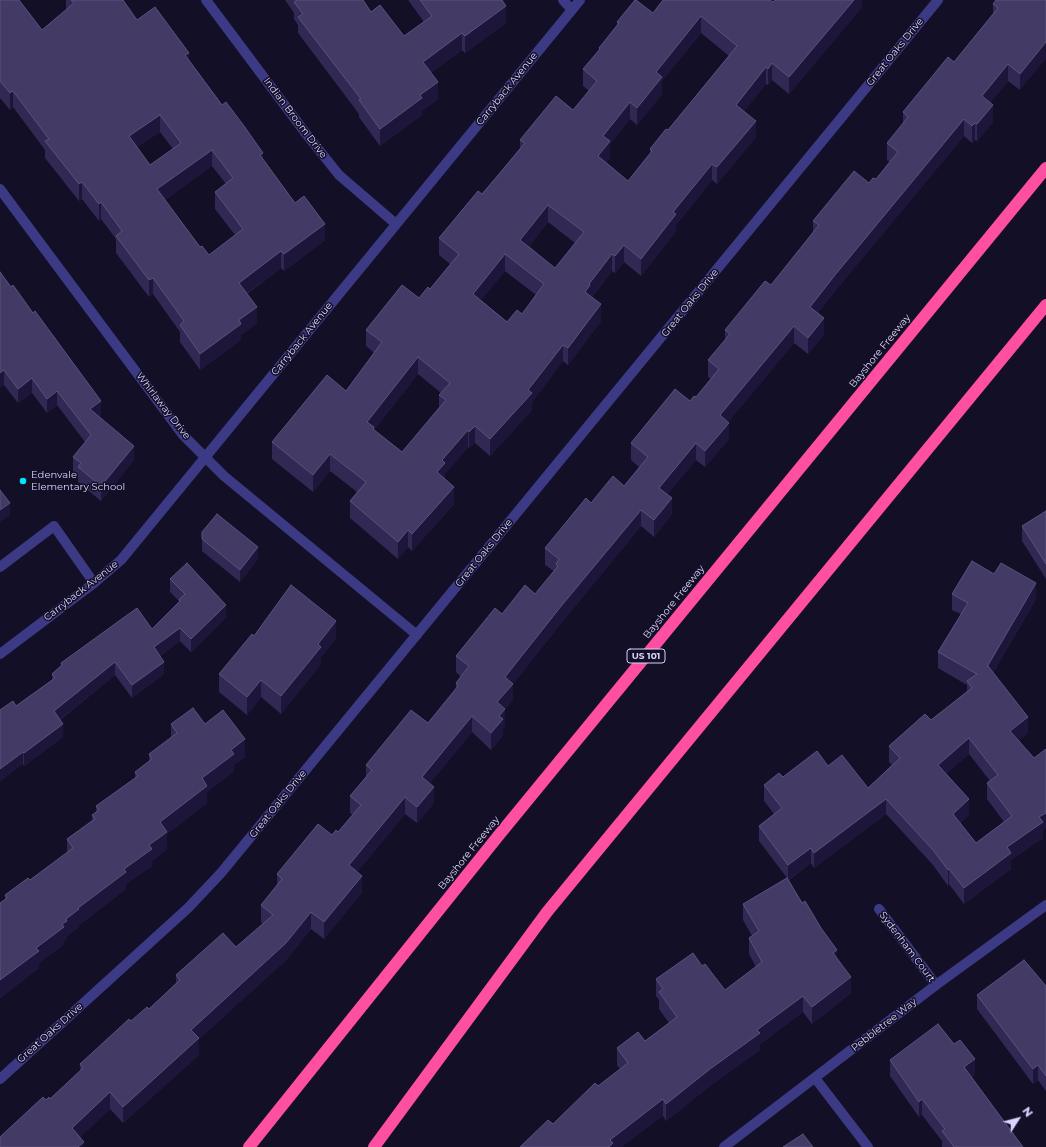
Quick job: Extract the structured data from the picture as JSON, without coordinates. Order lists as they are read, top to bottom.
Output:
{
  "streets": {
    "highway": ["Bayshore Freeway", "US 101"],
    "street": [
      "Great Oaks Drive",
      "Carryback Avenue",
      "Indian Broom Drive",
      "Whirlaway Drive",
      "Sydenham Court",
      "Pebbletree Way"
    ]
  },
  "crossings": [
    ["Great Oaks Drive", "Whirlaway Drive"],
    ["Carryback Avenue", "Indian Broom Drive"],
    ["Carryback Avenue", "Whirlaway Drive"],
    ["Sydenham Court", "Pebbletree Way"]
  ],
  "places": ["Edenvale Elementary School"],
  "north": "top right"
}
